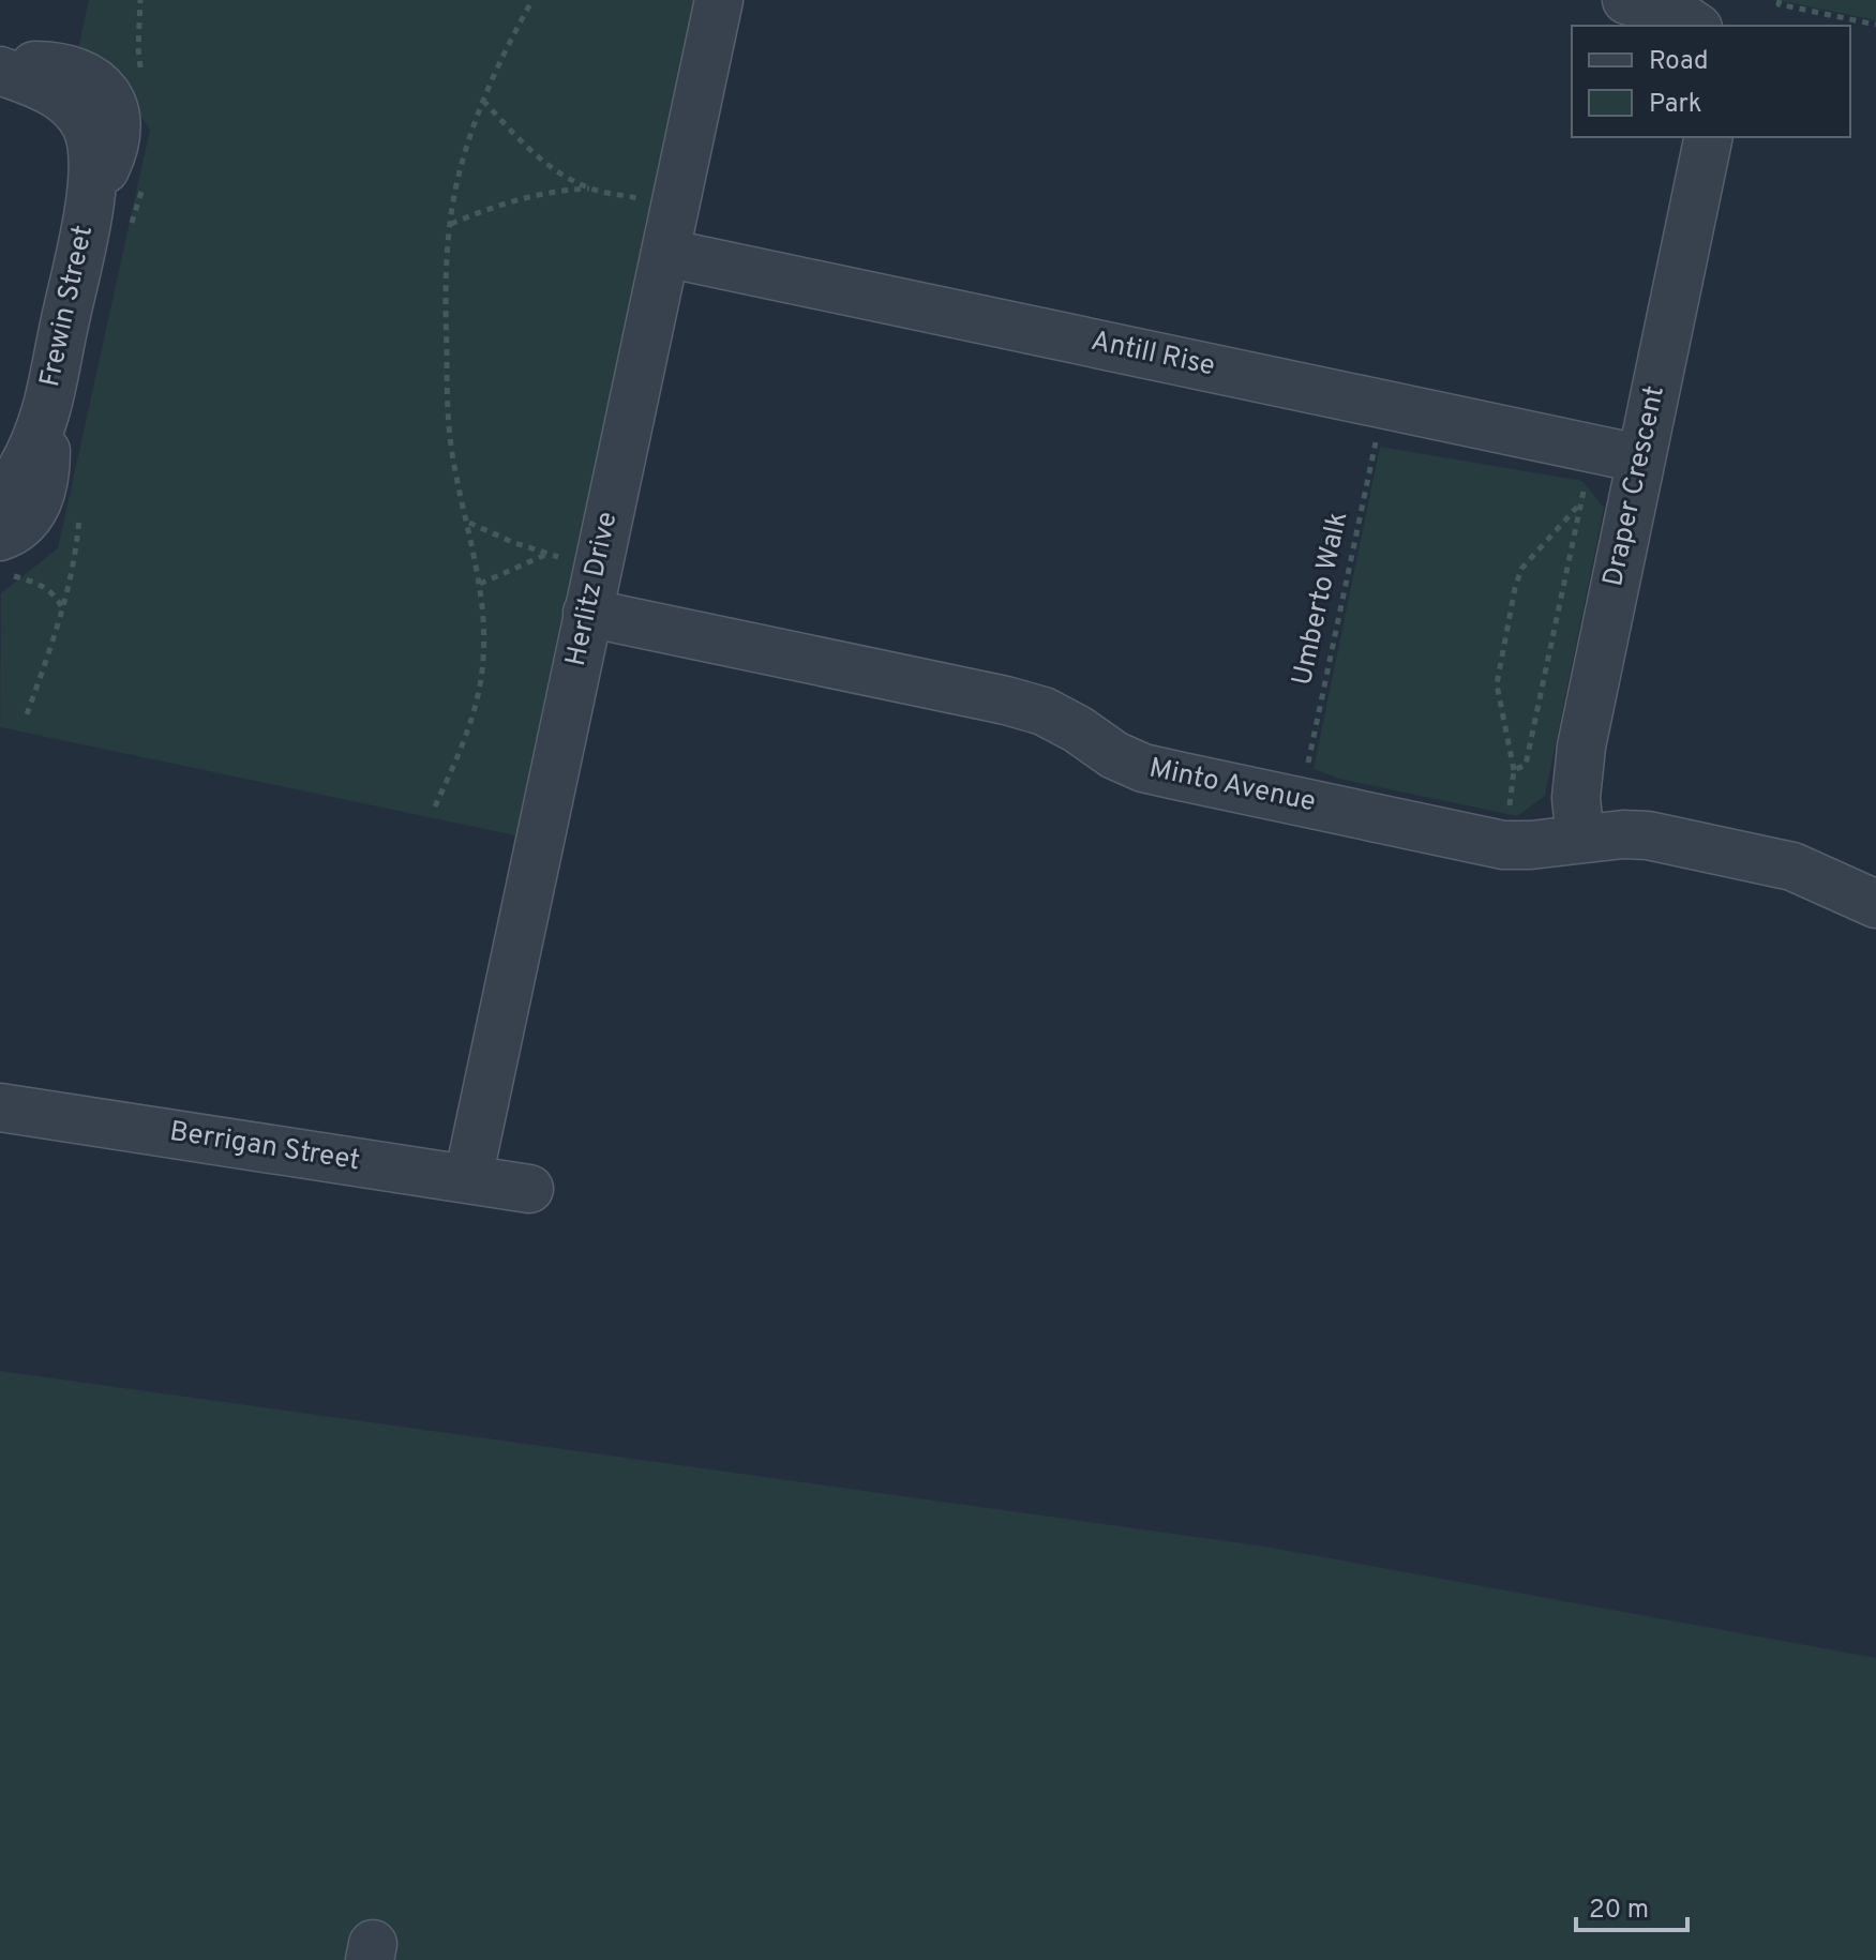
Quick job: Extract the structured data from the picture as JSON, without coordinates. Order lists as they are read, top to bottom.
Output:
{
  "streets": {
    "street": [
      "Frewin Street",
      "Antill Rise",
      "Draper Crescent",
      "Herlitz Drive",
      "Minto Avenue",
      "Berrigan Street"
    ],
    "path": ["Umberto Walk"]
  },
  "crossings": [
    ["Antill Rise", "Draper Crescent"],
    ["Antill Rise", "Herlitz Drive"],
    ["Draper Crescent", "Minto Avenue"],
    ["Herlitz Drive", "Minto Avenue"],
    ["Herlitz Drive", "Berrigan Street"]
  ],
  "legend": ["Road", "Park"],
  "scale_bar": "20 m"
}
